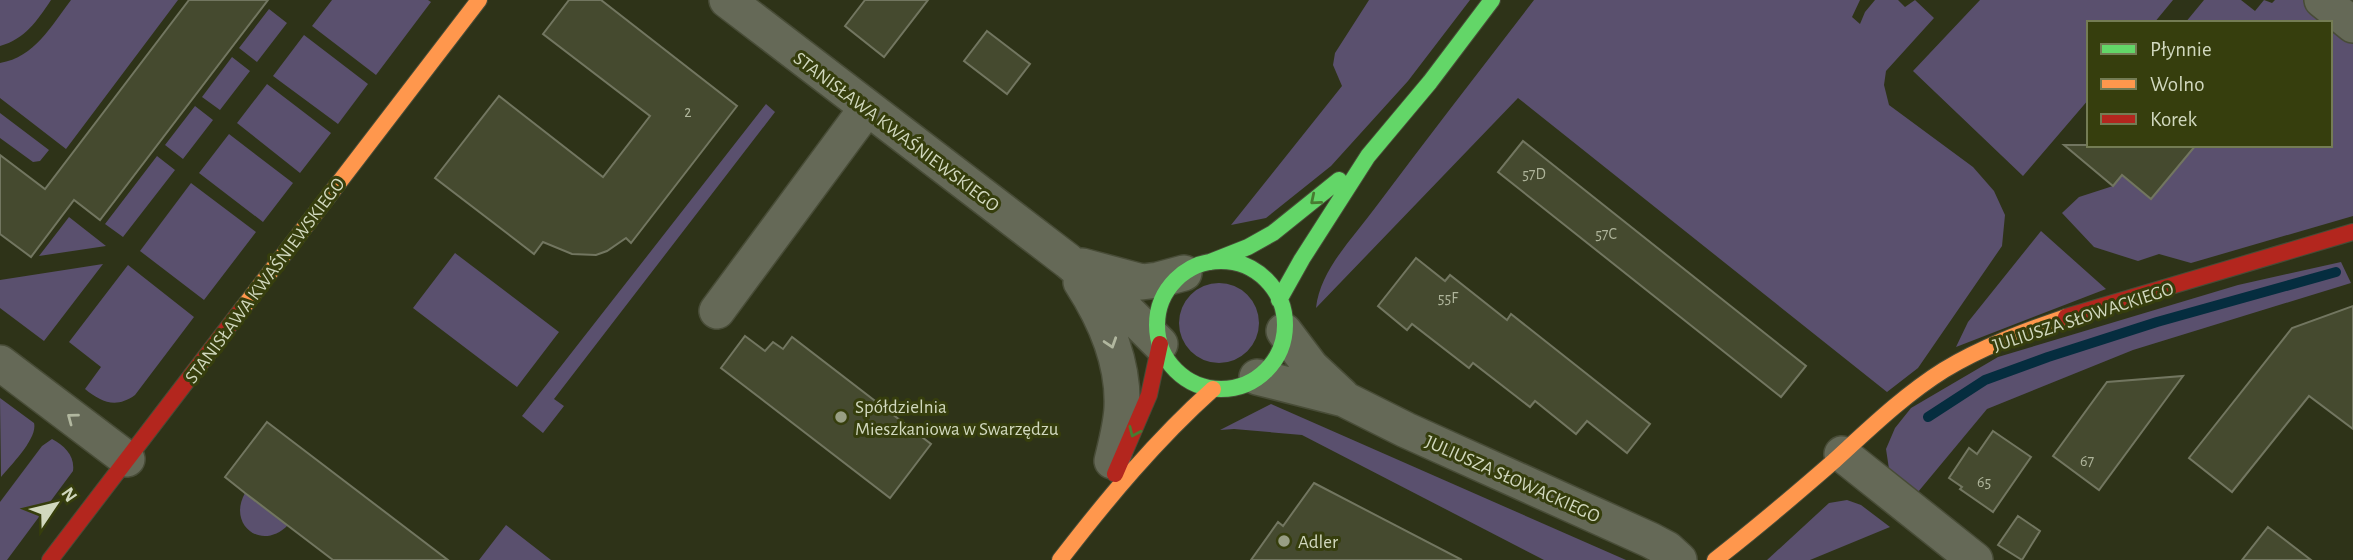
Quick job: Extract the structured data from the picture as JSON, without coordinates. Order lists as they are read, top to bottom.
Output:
{
  "streets": {
    "street": ["STANISŁAWA KWAŚNIEWSKIEGO", "JULIUSZA SŁOWACKIEGO"]
  },
  "crossings": [
    ["STANISŁAWA KWAŚNIEWSKIEGO", "JULIUSZA SŁOWACKIEGO"]
  ],
  "places": ["Spółdzielnia Mieszkaniowa w Swarzędzu", "Adler"],
  "house_numbers": [
    "2",
    "57D",
    "57C",
    "55F",
    "67",
    "65"
  ],
  "legend": ["Płynnie", "Wolno", "Korek"],
  "north": "top right"
}
